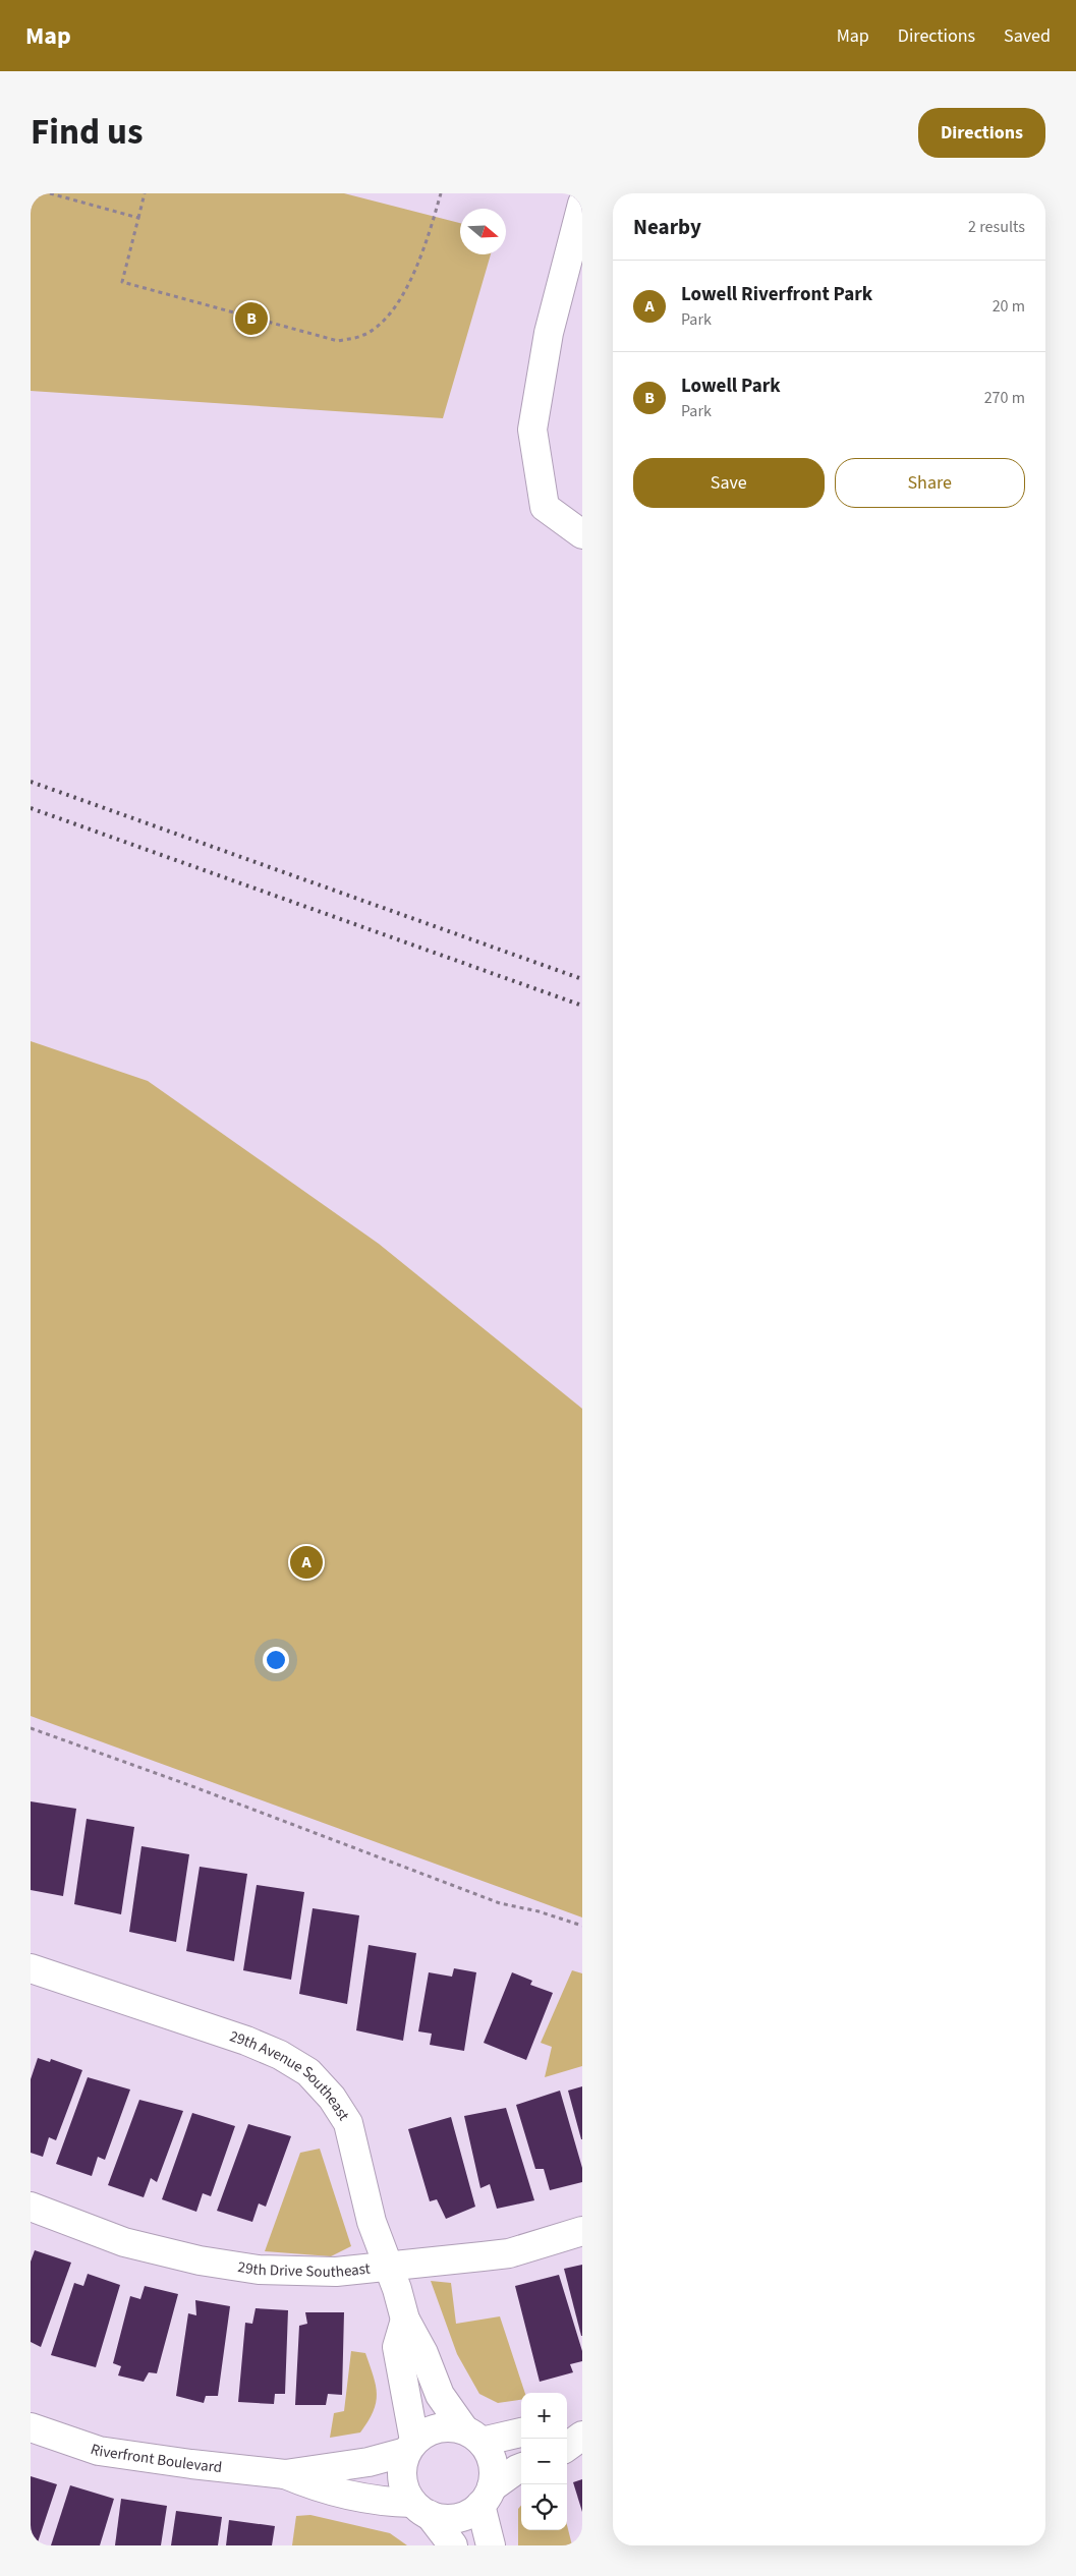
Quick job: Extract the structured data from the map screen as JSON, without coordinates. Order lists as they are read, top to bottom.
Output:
{
  "streets": {
    "street": ["29th Avenue Southeast", "29th Drive Southeast", "Riverfront Boulevard"]
  },
  "crossings": [
    ["29th Avenue Southeast", "29th Drive Southeast"],
    ["29th Avenue Southeast", "Riverfront Boulevard"]
  ],
  "north": "right",
  "page": {
    "header": "Map",
    "nav": ["Map", "Directions", "Saved"],
    "title": "Find us",
    "buttons": [
      "Directions",
      ["Save", "Share"]
    ],
    "heading": ["Nearby", "2 results"],
    "list": [
      {
        "mark": "A",
        "name": "Lowell Riverfront Park",
        "note": "Park",
        "value": "20 m"
      },
      {
        "mark": "B",
        "name": "Lowell Park",
        "note": "Park",
        "value": "270 m"
      }
    ],
    "pins": ["B", "A"],
    "map_buttons": ["+", "−"]
  }
}
